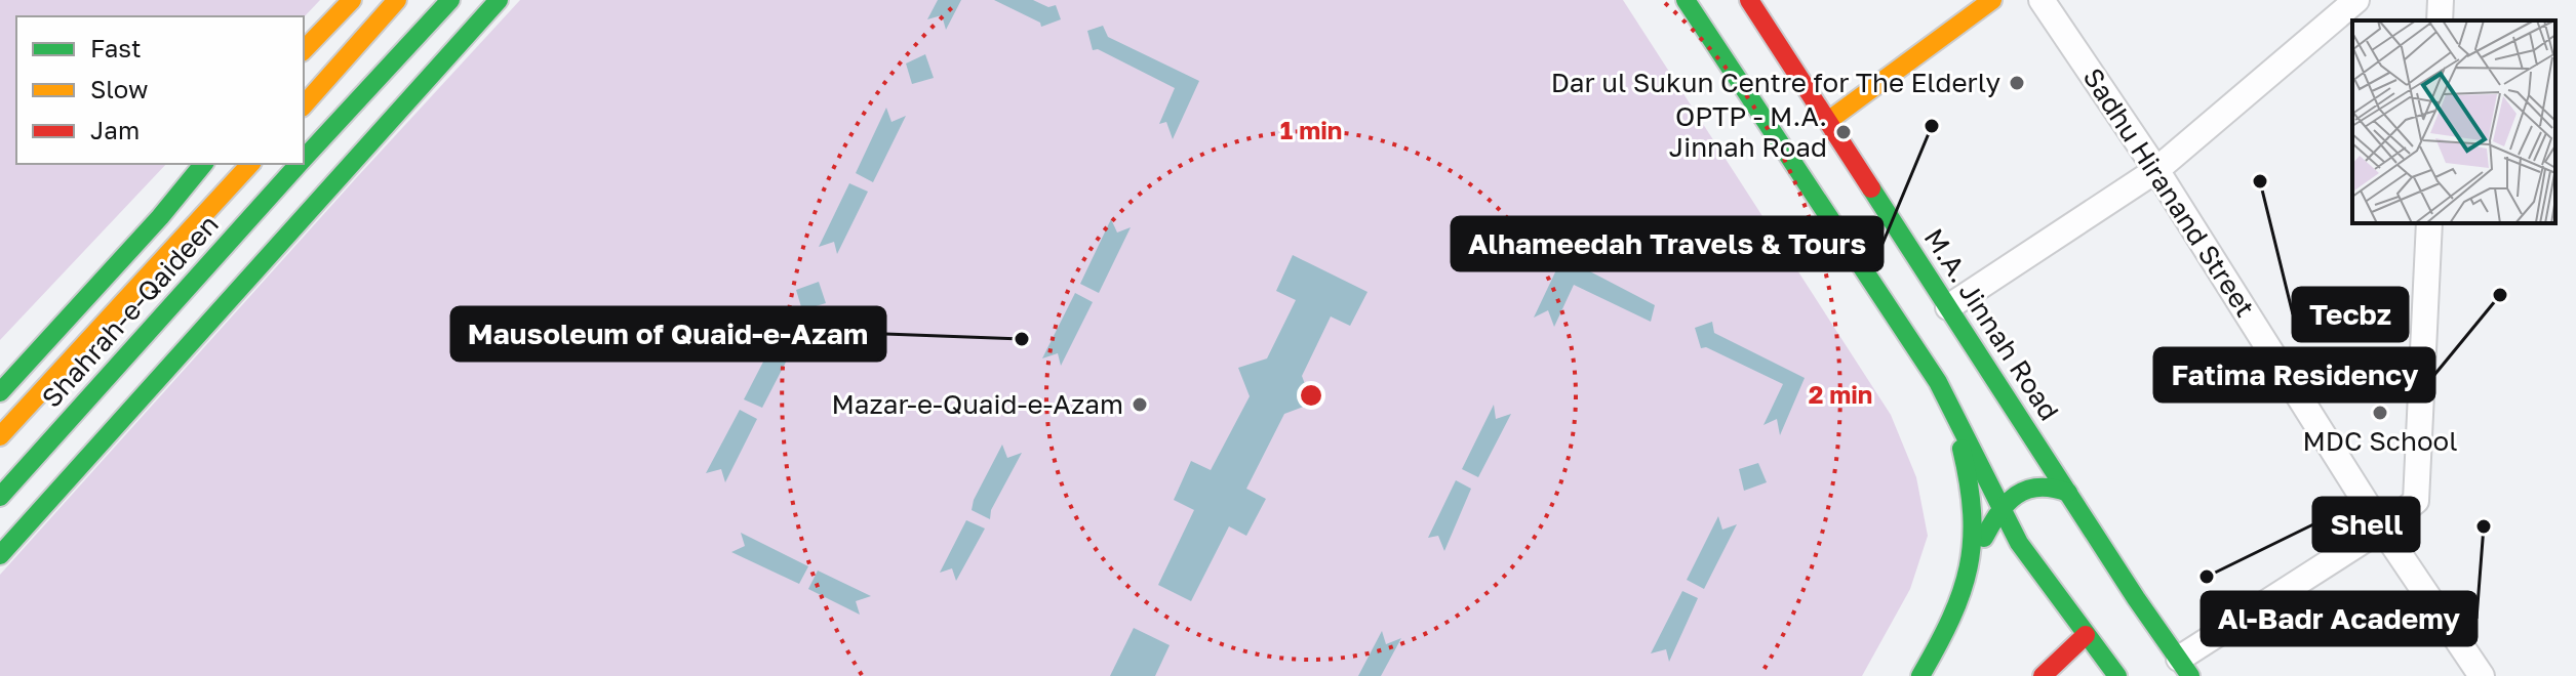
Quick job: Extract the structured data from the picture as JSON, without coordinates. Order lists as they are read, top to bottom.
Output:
{
  "streets": {
    "main road": ["Shahrah-e-Qaideen", "M.A. Jinnah Road"],
    "street": ["Sadhu Hiranand Street"]
  },
  "places": [
    "Dar ul Sukun Centre for The Elderly",
    "Alhameedah Travels & Tours",
    "OPTP - M.A. Jinnah Road",
    "Tecbz",
    "Fatima Residency",
    "Mausoleum of Quaid-e-Azam",
    "Mazar-e-Quaid-e-Azam",
    "MDC School",
    "Al-Badr Academy",
    "Shell"
  ],
  "legend": ["Fast", "Slow", "Jam"],
  "rings": ["1 min", "2 min"]
}
